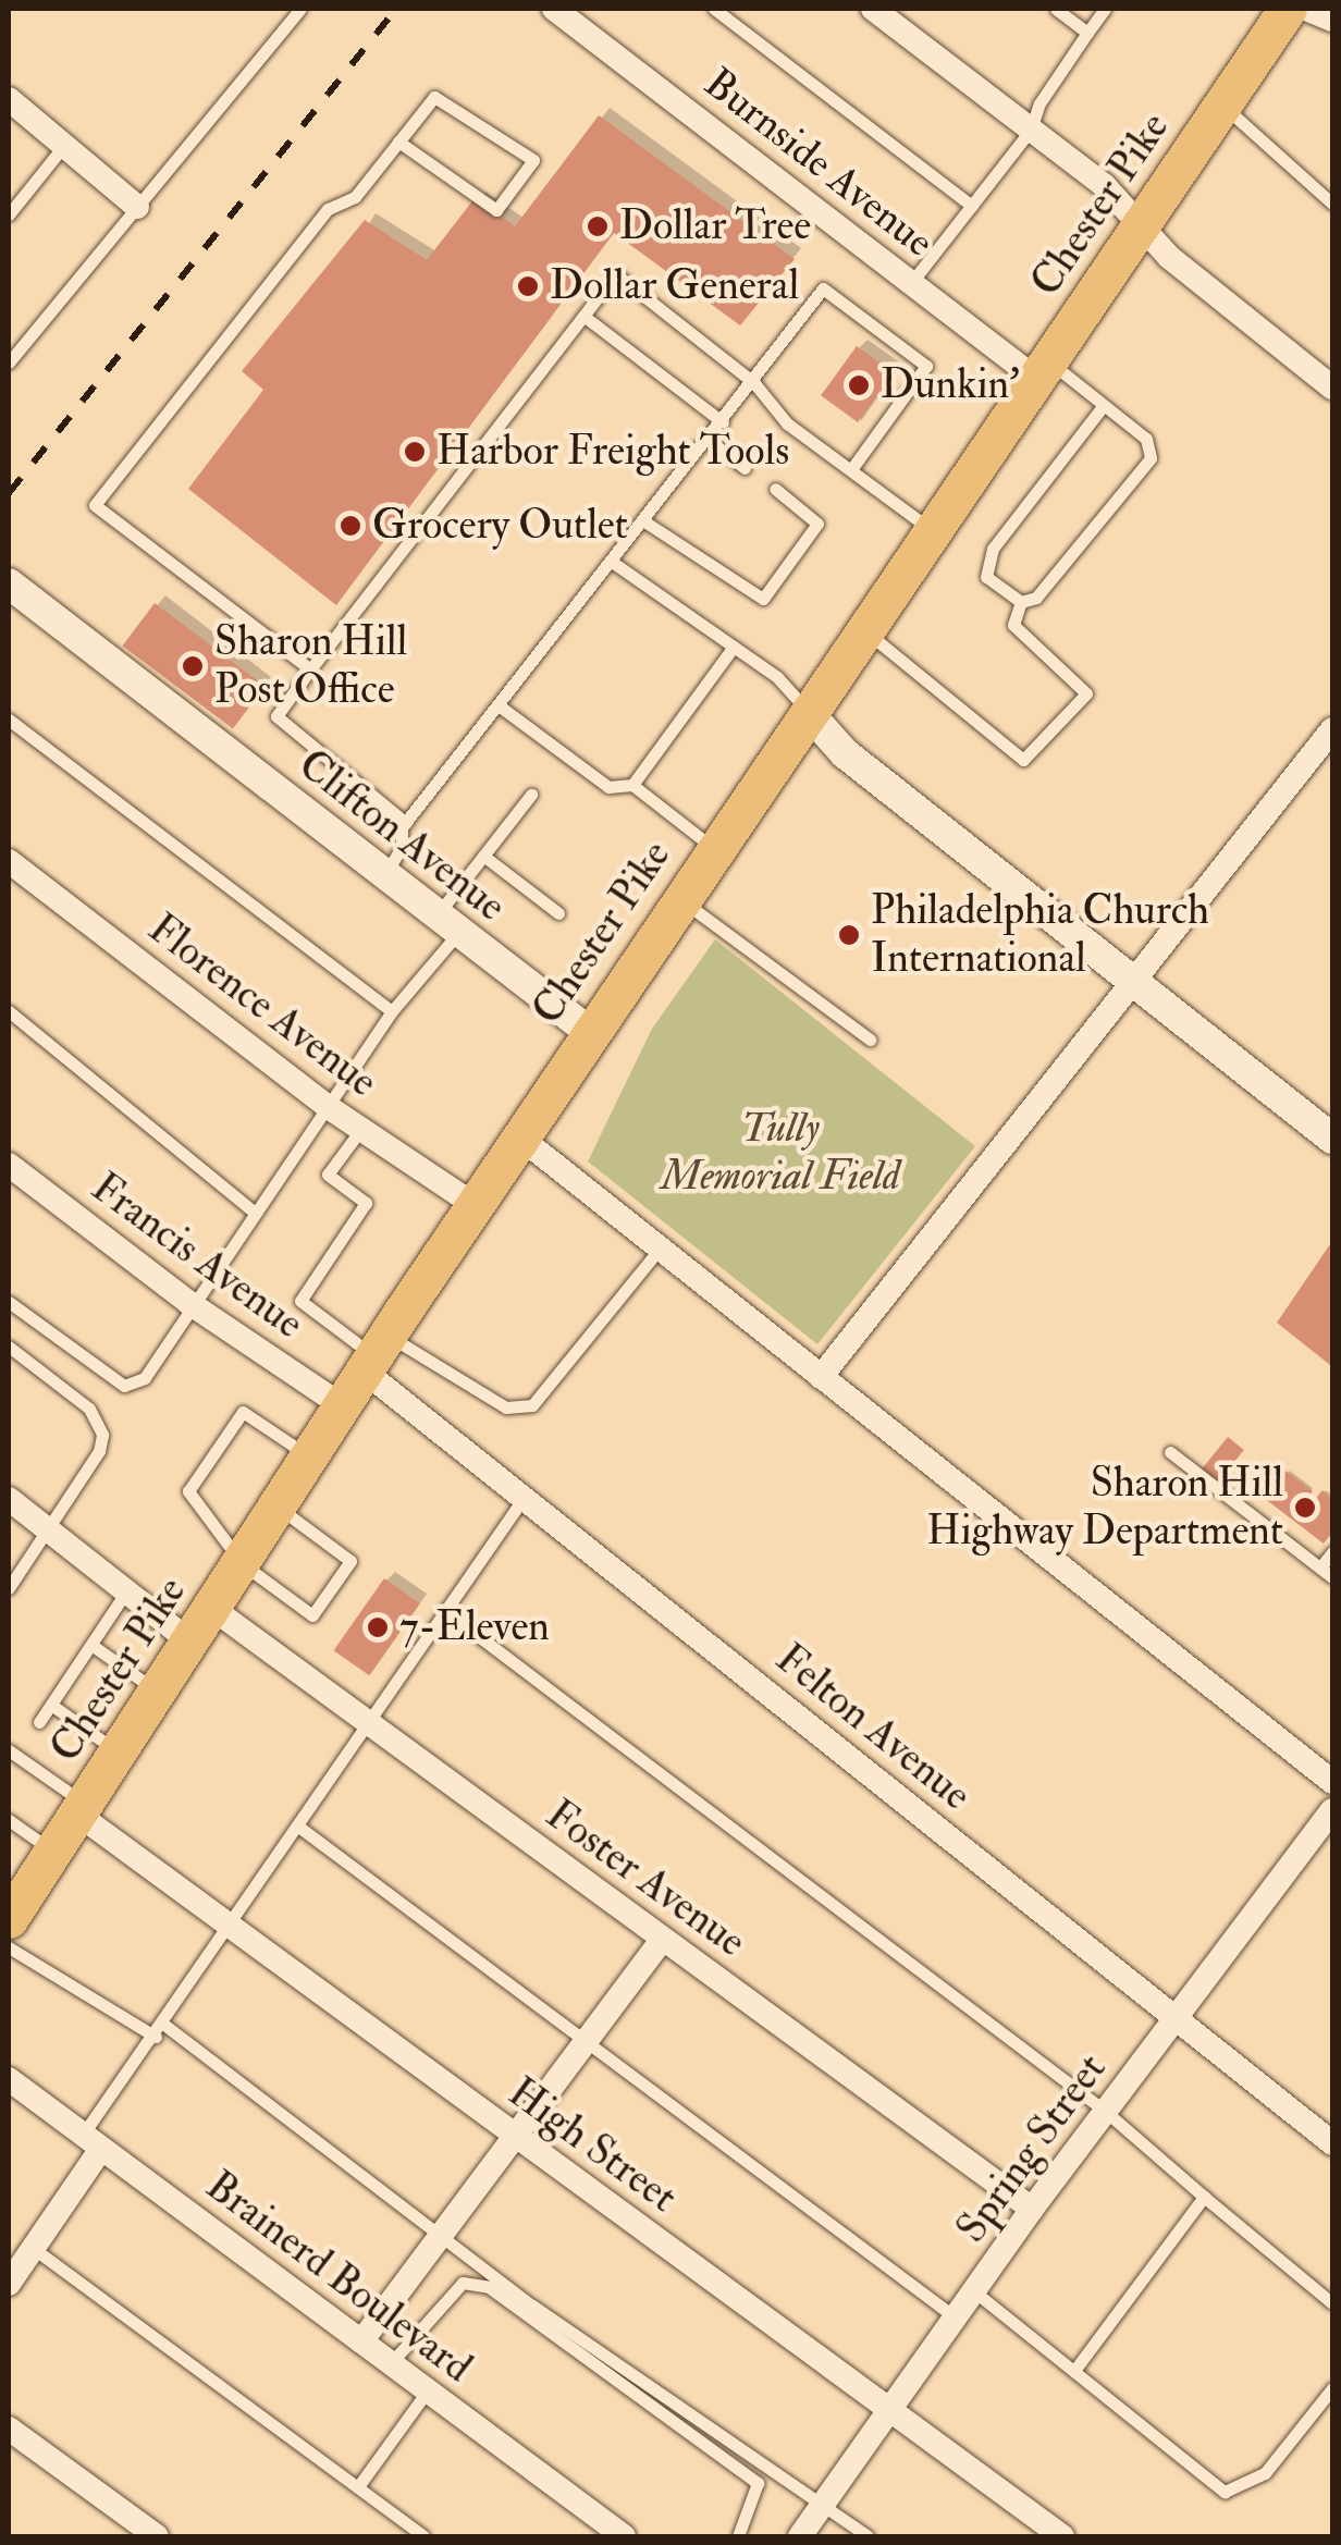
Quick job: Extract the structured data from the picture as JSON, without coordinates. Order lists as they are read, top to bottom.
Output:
{
  "streets": {
    "main road": ["Chester Pike"],
    "street": [
      "Burnside Avenue",
      "Clifton Avenue",
      "Florence Avenue",
      "Francis Avenue",
      "Felton Avenue",
      "Foster Avenue",
      "High Street",
      "Spring Street",
      "Brainerd Boulevard"
    ]
  },
  "crossings": [
    ["Burnside Avenue", "Chester Pike"],
    ["Chester Pike", "Clifton Avenue"],
    ["Chester Pike", "Florence Avenue"],
    ["Chester Pike", "Francis Avenue"],
    ["Chester Pike", "Felton Avenue"],
    ["Chester Pike", "Foster Avenue"],
    ["Chester Pike", "High Street"],
    ["Felton Avenue", "Spring Street"],
    ["Foster Avenue", "Spring Street"],
    ["High Street", "Spring Street"]
  ],
  "parks": ["Tully Memorial Field"],
  "places": [
    "Dollar Tree",
    "Dollar General",
    "Dunkin'",
    "Harbor Freight Tools",
    "Grocery Outlet",
    "Sharon Hill Post Office",
    "Philadelphia Church International",
    "Sharon Hill Highway Department",
    "7-Eleven"
  ]
}
